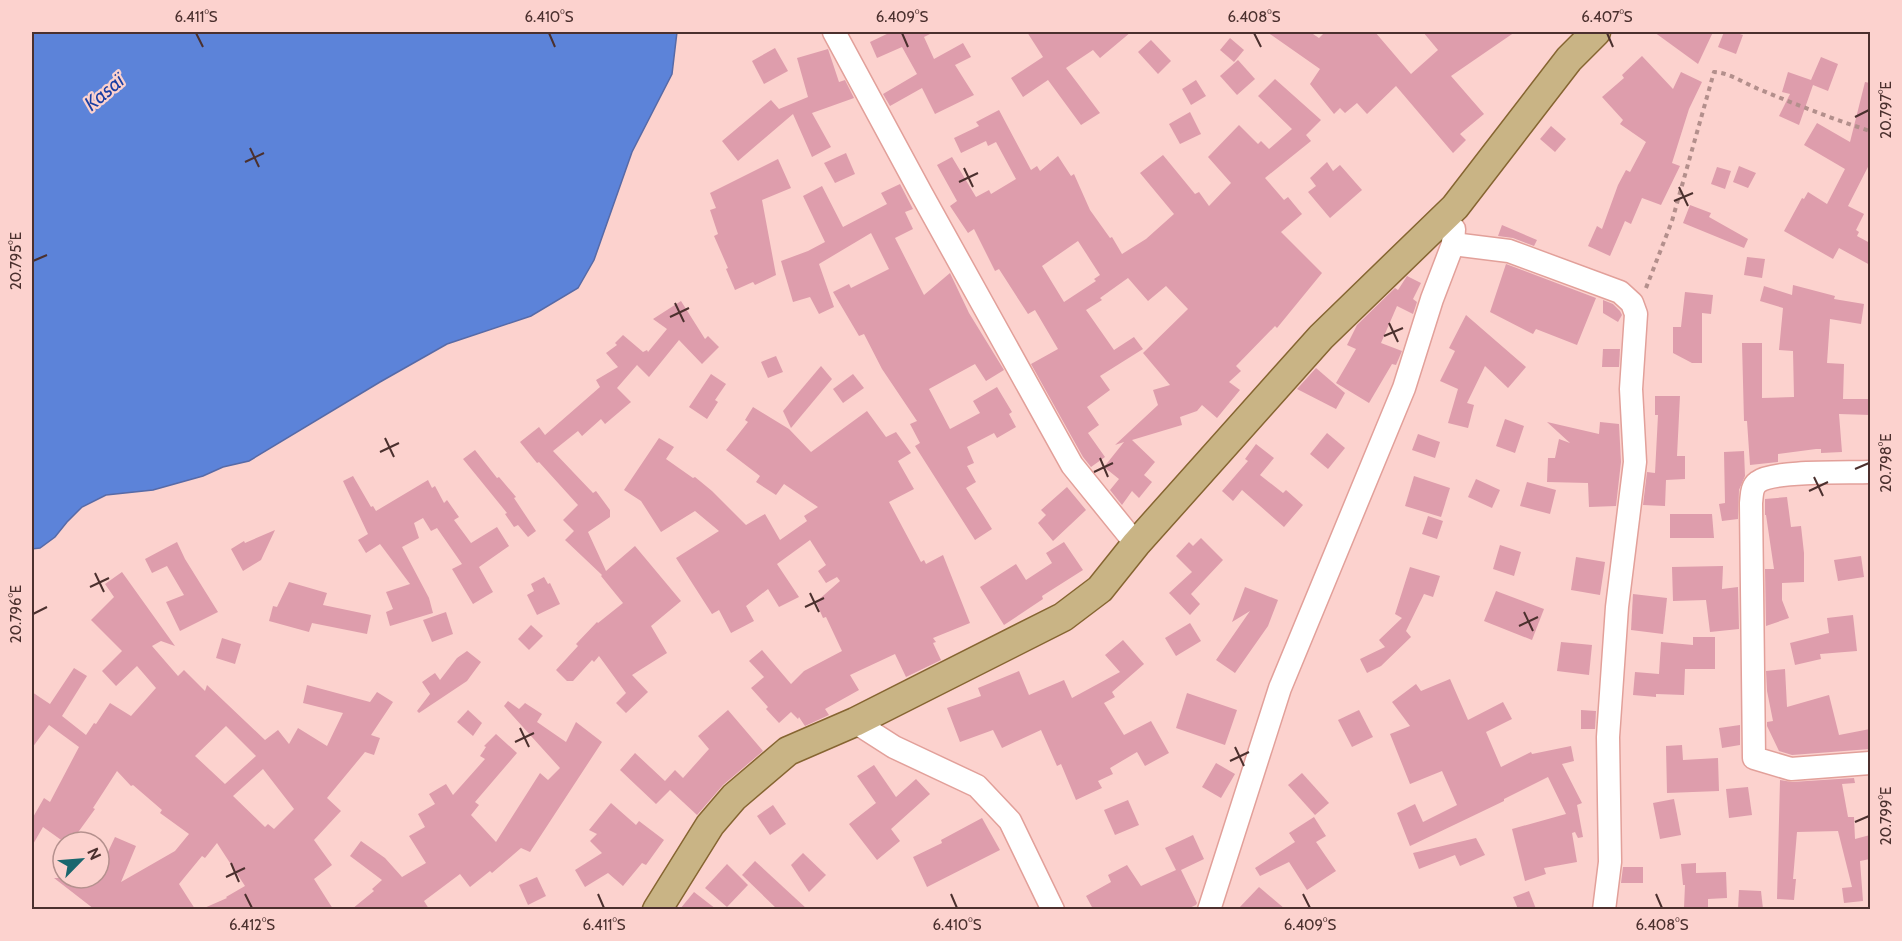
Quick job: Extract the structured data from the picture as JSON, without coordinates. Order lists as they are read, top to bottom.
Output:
{
  "water": ["Kasaï"],
  "north": "top right",
  "coordinates": [
    "6.411°S",
    "6.410°S",
    "6.409°S",
    "6.408°S",
    "6.407°S",
    "20.797°E",
    "20.795°E",
    "20.798°E",
    "20.796°E",
    "20.799°E",
    "6.412°S"
  ]
}
